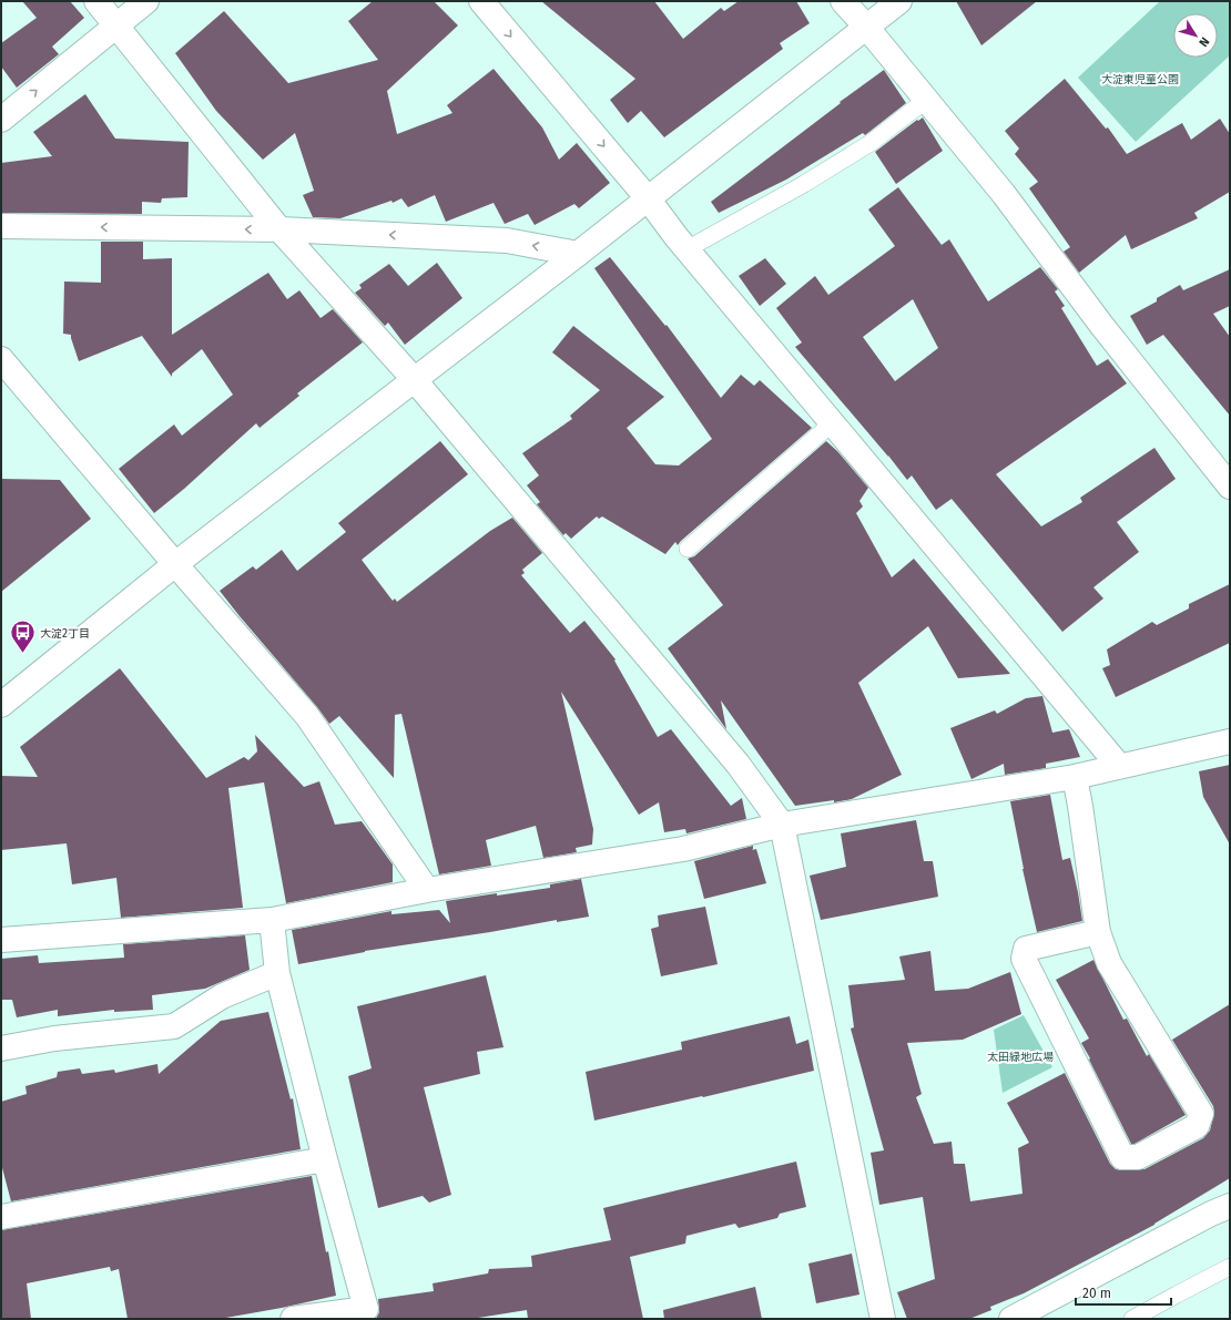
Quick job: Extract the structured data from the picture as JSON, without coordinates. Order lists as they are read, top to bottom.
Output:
{
  "parks": ["大淀東児童公園", "太田緑地広場"],
  "places": {
    "bus stop": ["大淀2丁目"]
  },
  "scale_bar": "20 m",
  "north": "bottom right"
}
